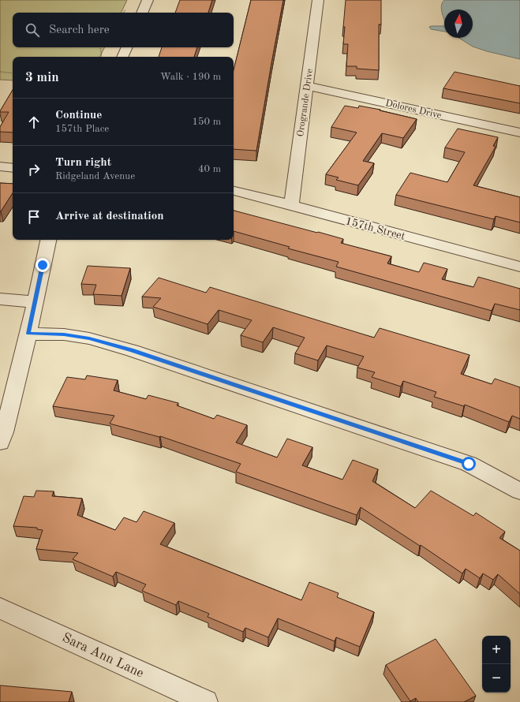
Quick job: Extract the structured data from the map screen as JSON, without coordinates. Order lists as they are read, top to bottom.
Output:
{
  "streets": {
    "street": [
      "Orogrande Drive",
      "Dolores Drive",
      "157th Street",
      "Sara Ann Lane"
    ]
  },
  "crossings": [
    ["Orogrande Drive", "Dolores Drive"],
    ["Orogrande Drive", "157th Street"]
  ],
  "north": "top",
  "page": {
    "search": "Search here",
    "heading": ["3 min", "Walk · 190 m"],
    "list": [
      ["Continue", "157th Place", "150 m"],
      ["Turn right", "Ridgeland Avenue", "40 m"],
      "Arrive at destination"
    ],
    "map_buttons": ["+", "−"]
  }
}
